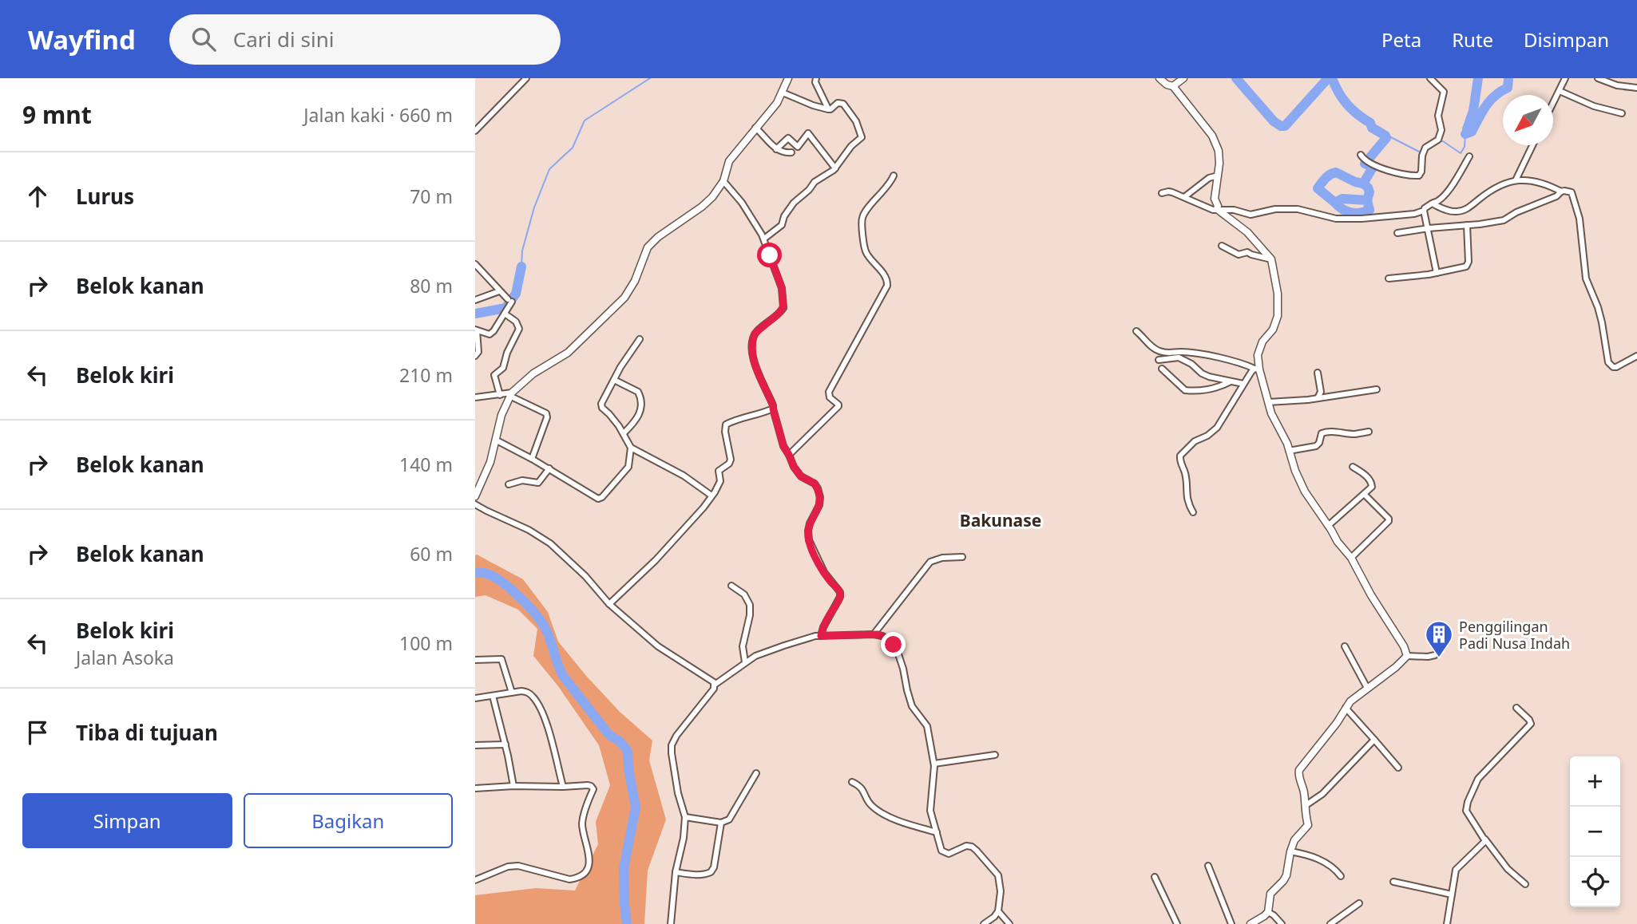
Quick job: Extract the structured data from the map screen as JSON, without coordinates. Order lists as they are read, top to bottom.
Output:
{
  "districts": ["Bakunase"],
  "places": {
    "building": ["Penggilingan Padi Nusa Indah"]
  },
  "north": "bottom left",
  "page": {
    "header": "Wayfind",
    "search": "Cari di sini",
    "nav": ["Peta", "Rute", "Disimpan"],
    "heading": ["9 mnt", "Jalan kaki · 660 m"],
    "list": [
      ["Lurus", "70 m"],
      ["Belok kanan", "80 m"],
      ["Belok kiri", "210 m"],
      ["Belok kanan", "140 m"],
      ["Belok kanan", "60 m"],
      ["Belok kiri", "Jalan Asoka", "100 m"],
      "Tiba di tujuan"
    ],
    "map_buttons": ["+", "−"],
    "buttons": ["Simpan", "Bagikan"]
  }
}
